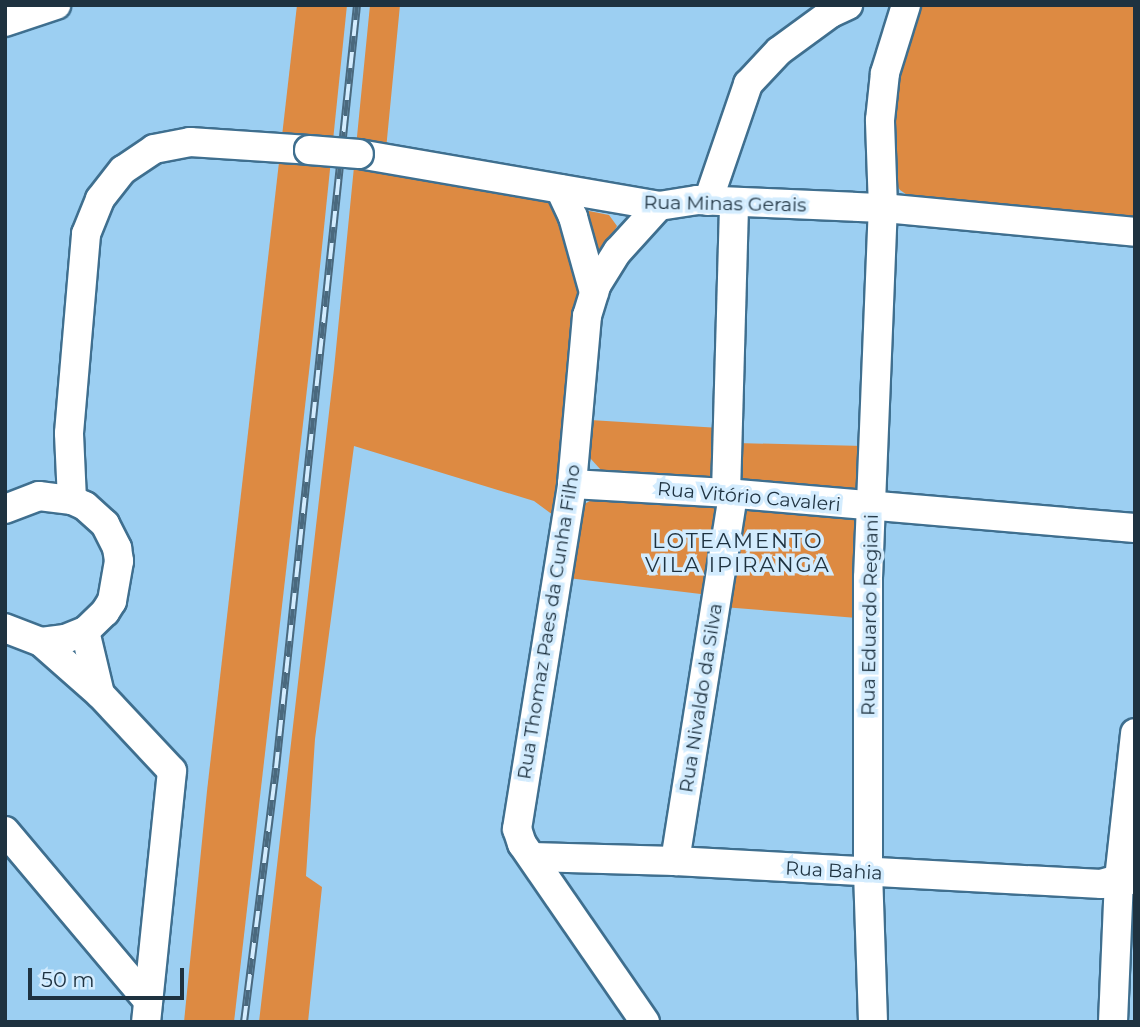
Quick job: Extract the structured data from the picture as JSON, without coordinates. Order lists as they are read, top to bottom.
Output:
{
  "streets": {
    "street": [
      "Rua Minas Gerais",
      "Rua Vitório Cavaleri",
      "Rua Eduardo Regiani",
      "Rua Thomaz Paes da Cunha Filho",
      "Rua Nivaldo da Silva",
      "Rua Bahia"
    ]
  },
  "crossings": [
    ["Rua Minas Gerais", "Rua Eduardo Regiani"],
    ["Rua Minas Gerais", "Rua Thomaz Paes da Cunha Filho"],
    ["Rua Minas Gerais", "Rua Nivaldo da Silva"],
    ["Rua Vitório Cavaleri", "Rua Eduardo Regiani"],
    ["Rua Vitório Cavaleri", "Rua Thomaz Paes da Cunha Filho"],
    ["Rua Vitório Cavaleri", "Rua Nivaldo da Silva"],
    ["Rua Eduardo Regiani", "Rua Bahia"],
    ["Rua Thomaz Paes da Cunha Filho", "Rua Bahia"],
    ["Rua Nivaldo da Silva", "Rua Bahia"]
  ],
  "districts": ["LOTEAMENTO VILA IPIRANGA"],
  "scale_bar": "50 m"
}
